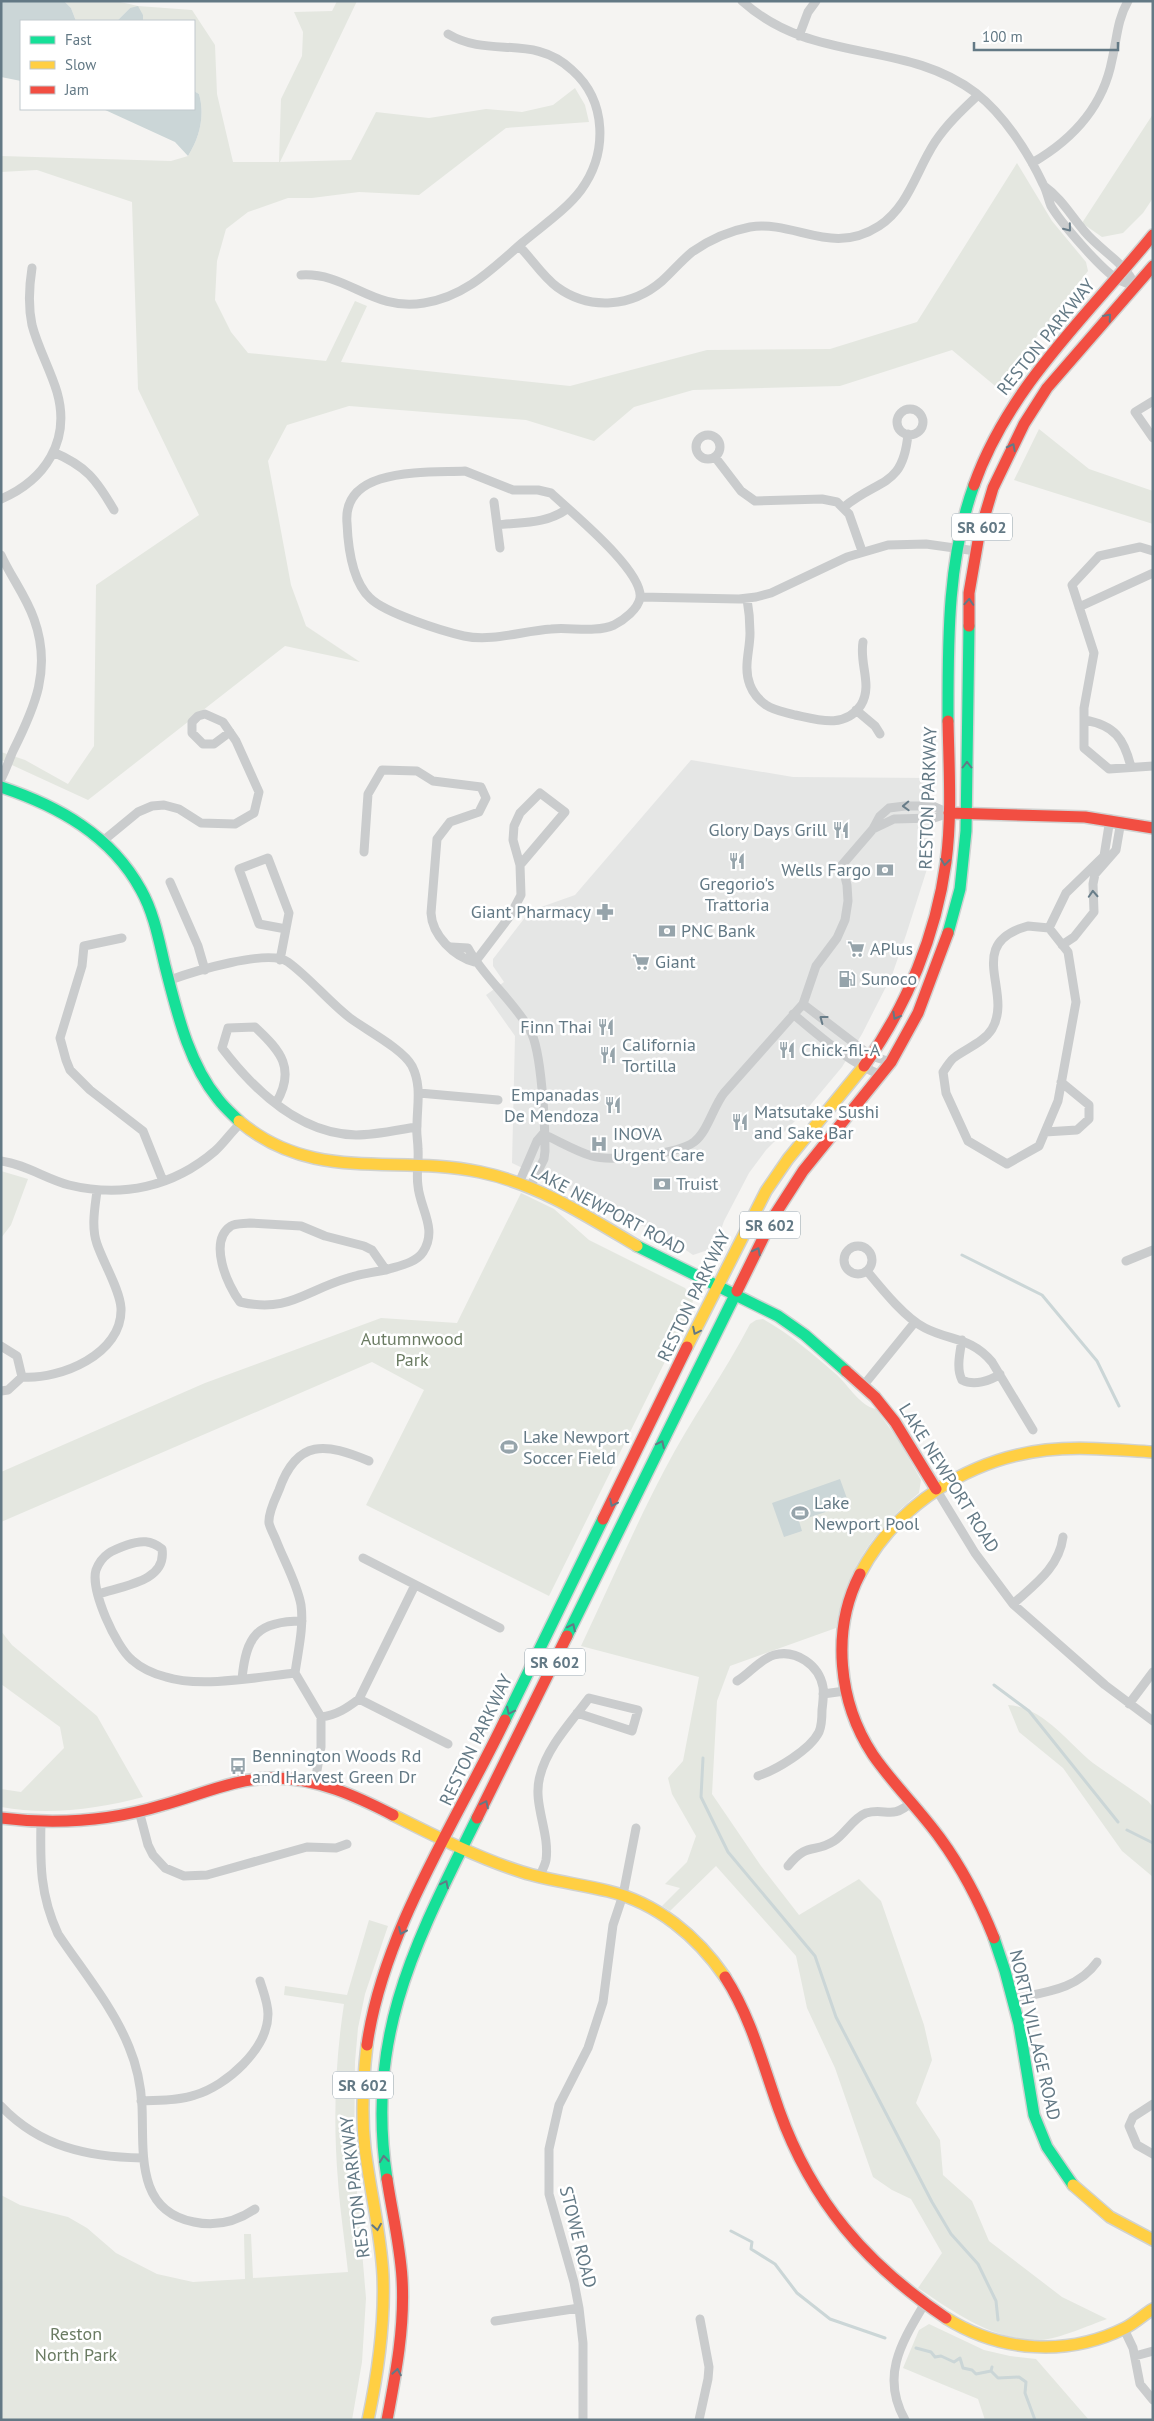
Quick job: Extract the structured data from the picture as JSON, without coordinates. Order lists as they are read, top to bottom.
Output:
{
  "streets": {
    "main road": [
      "RESTON PARKWAY",
      "SR 602",
      "LAKE NEWPORT ROAD",
      "NORTH VILLAGE ROAD"
    ],
    "street": ["STOWE ROAD"]
  },
  "crossings": [
    ["RESTON PARKWAY", "LAKE NEWPORT ROAD"],
    ["LAKE NEWPORT ROAD", "NORTH VILLAGE ROAD"]
  ],
  "parks": ["Autumnwood Park", "Reston North Park"],
  "places": {
    "restaurant": [
      "Glory Days Grill",
      "Gregorio's Trattoria",
      "Finn Thai",
      "Chick-fil-A",
      "California Tortilla",
      "Empanadas De Mendoza",
      "Matsutake Sushi and Sake Bar"
    ],
    "bank": ["Wells Fargo", "PNC Bank", "Truist"],
    "pharmacy": ["Giant Pharmacy"],
    "supermarket": ["APlus", "Giant"],
    "fuel station": ["Sunoco"],
    "hospital": ["INOVA Urgent Care"],
    "sports": ["Lake Newport Soccer Field", "Lake Newport Pool"],
    "bus stop": ["Bennington Woods Rd and Harvest Green Dr"]
  },
  "legend": ["Fast", "Slow", "Jam"],
  "scale_bar": "100 m"
}
